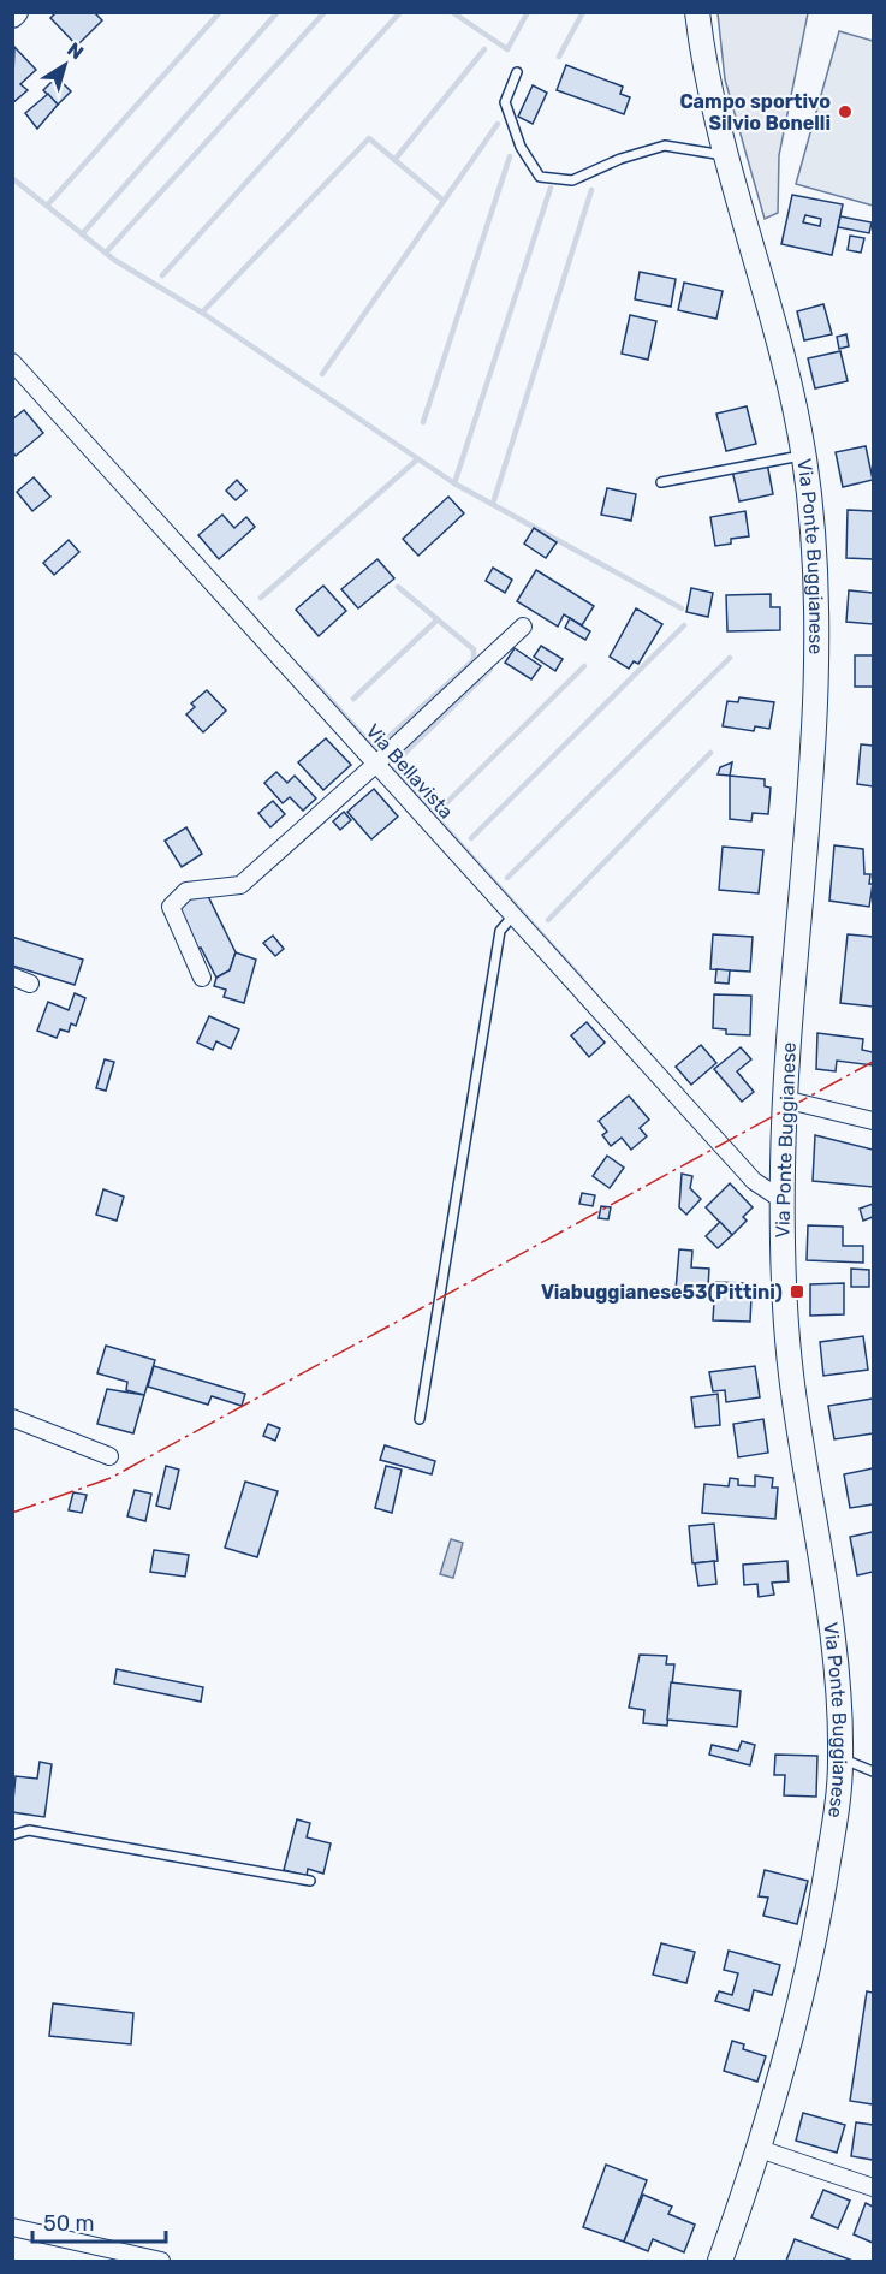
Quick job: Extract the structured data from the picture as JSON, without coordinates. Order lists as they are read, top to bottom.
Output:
{
  "streets": {
    "main road": ["Via Ponte Buggianese"],
    "street": ["Via Bellavista"]
  },
  "crossings": [
    ["Via Ponte Buggianese", "Via Bellavista"]
  ],
  "places": {
    "other": ["Campo sportivo Silvio Bonelli"],
    "transit": ["Viabuggianese53(Pittini)"]
  },
  "scale_bar": "50 m",
  "north": "top right"
}
